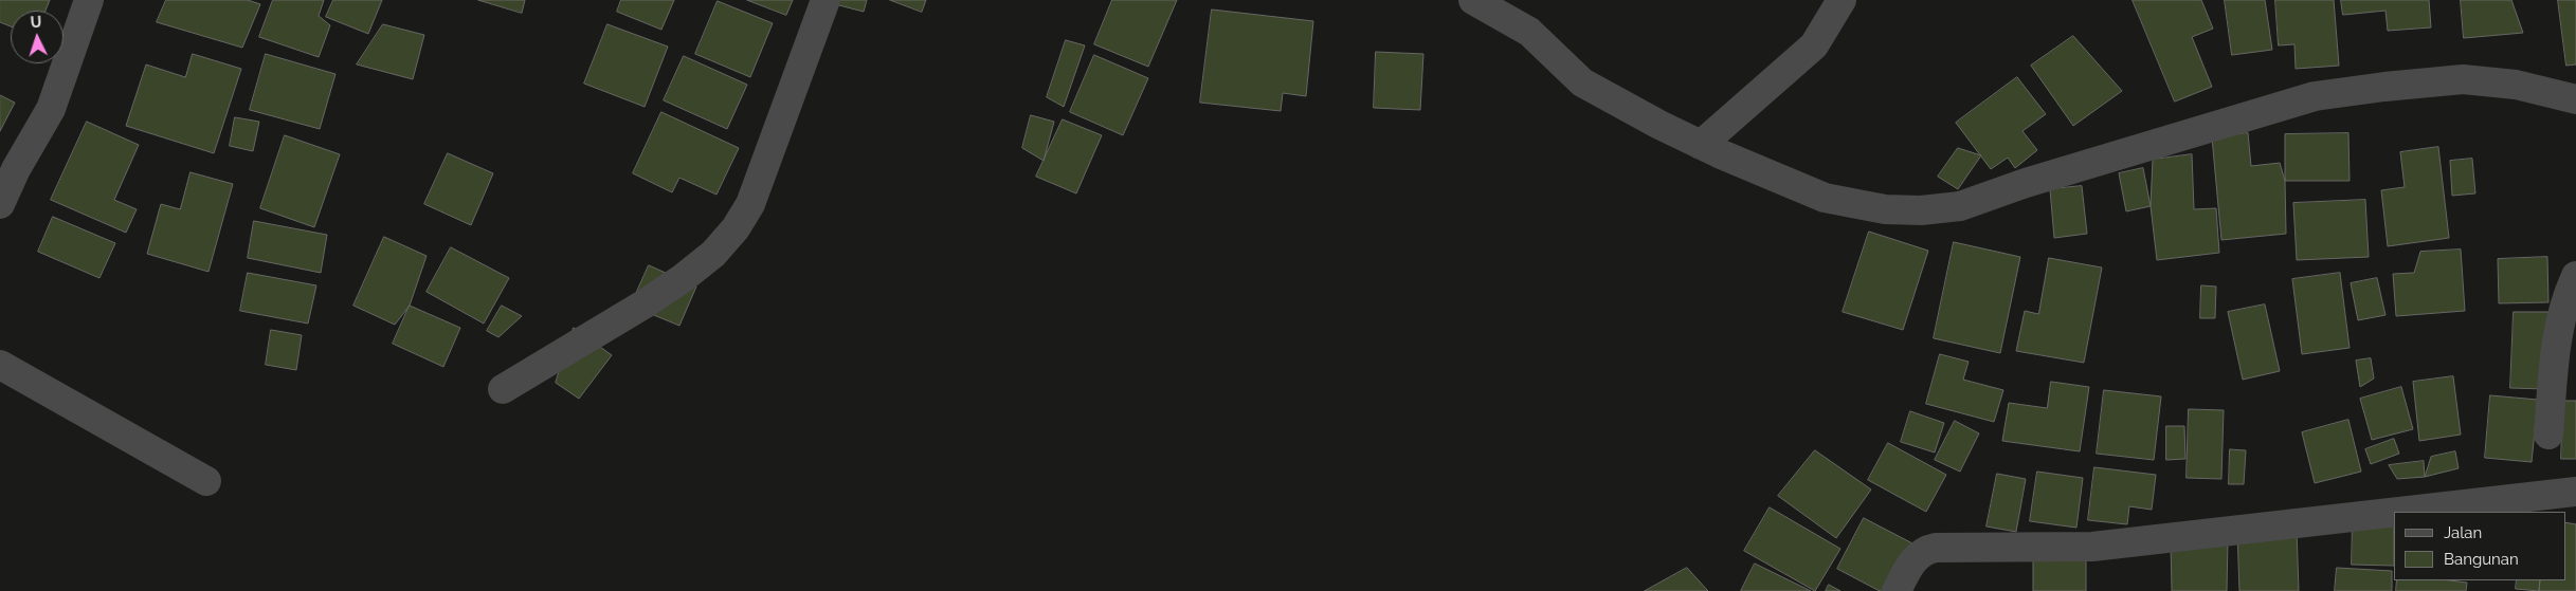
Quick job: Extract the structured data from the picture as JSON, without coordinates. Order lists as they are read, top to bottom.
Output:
{
  "legend": ["Jalan", "Bangunan"],
  "north": "top"
}
